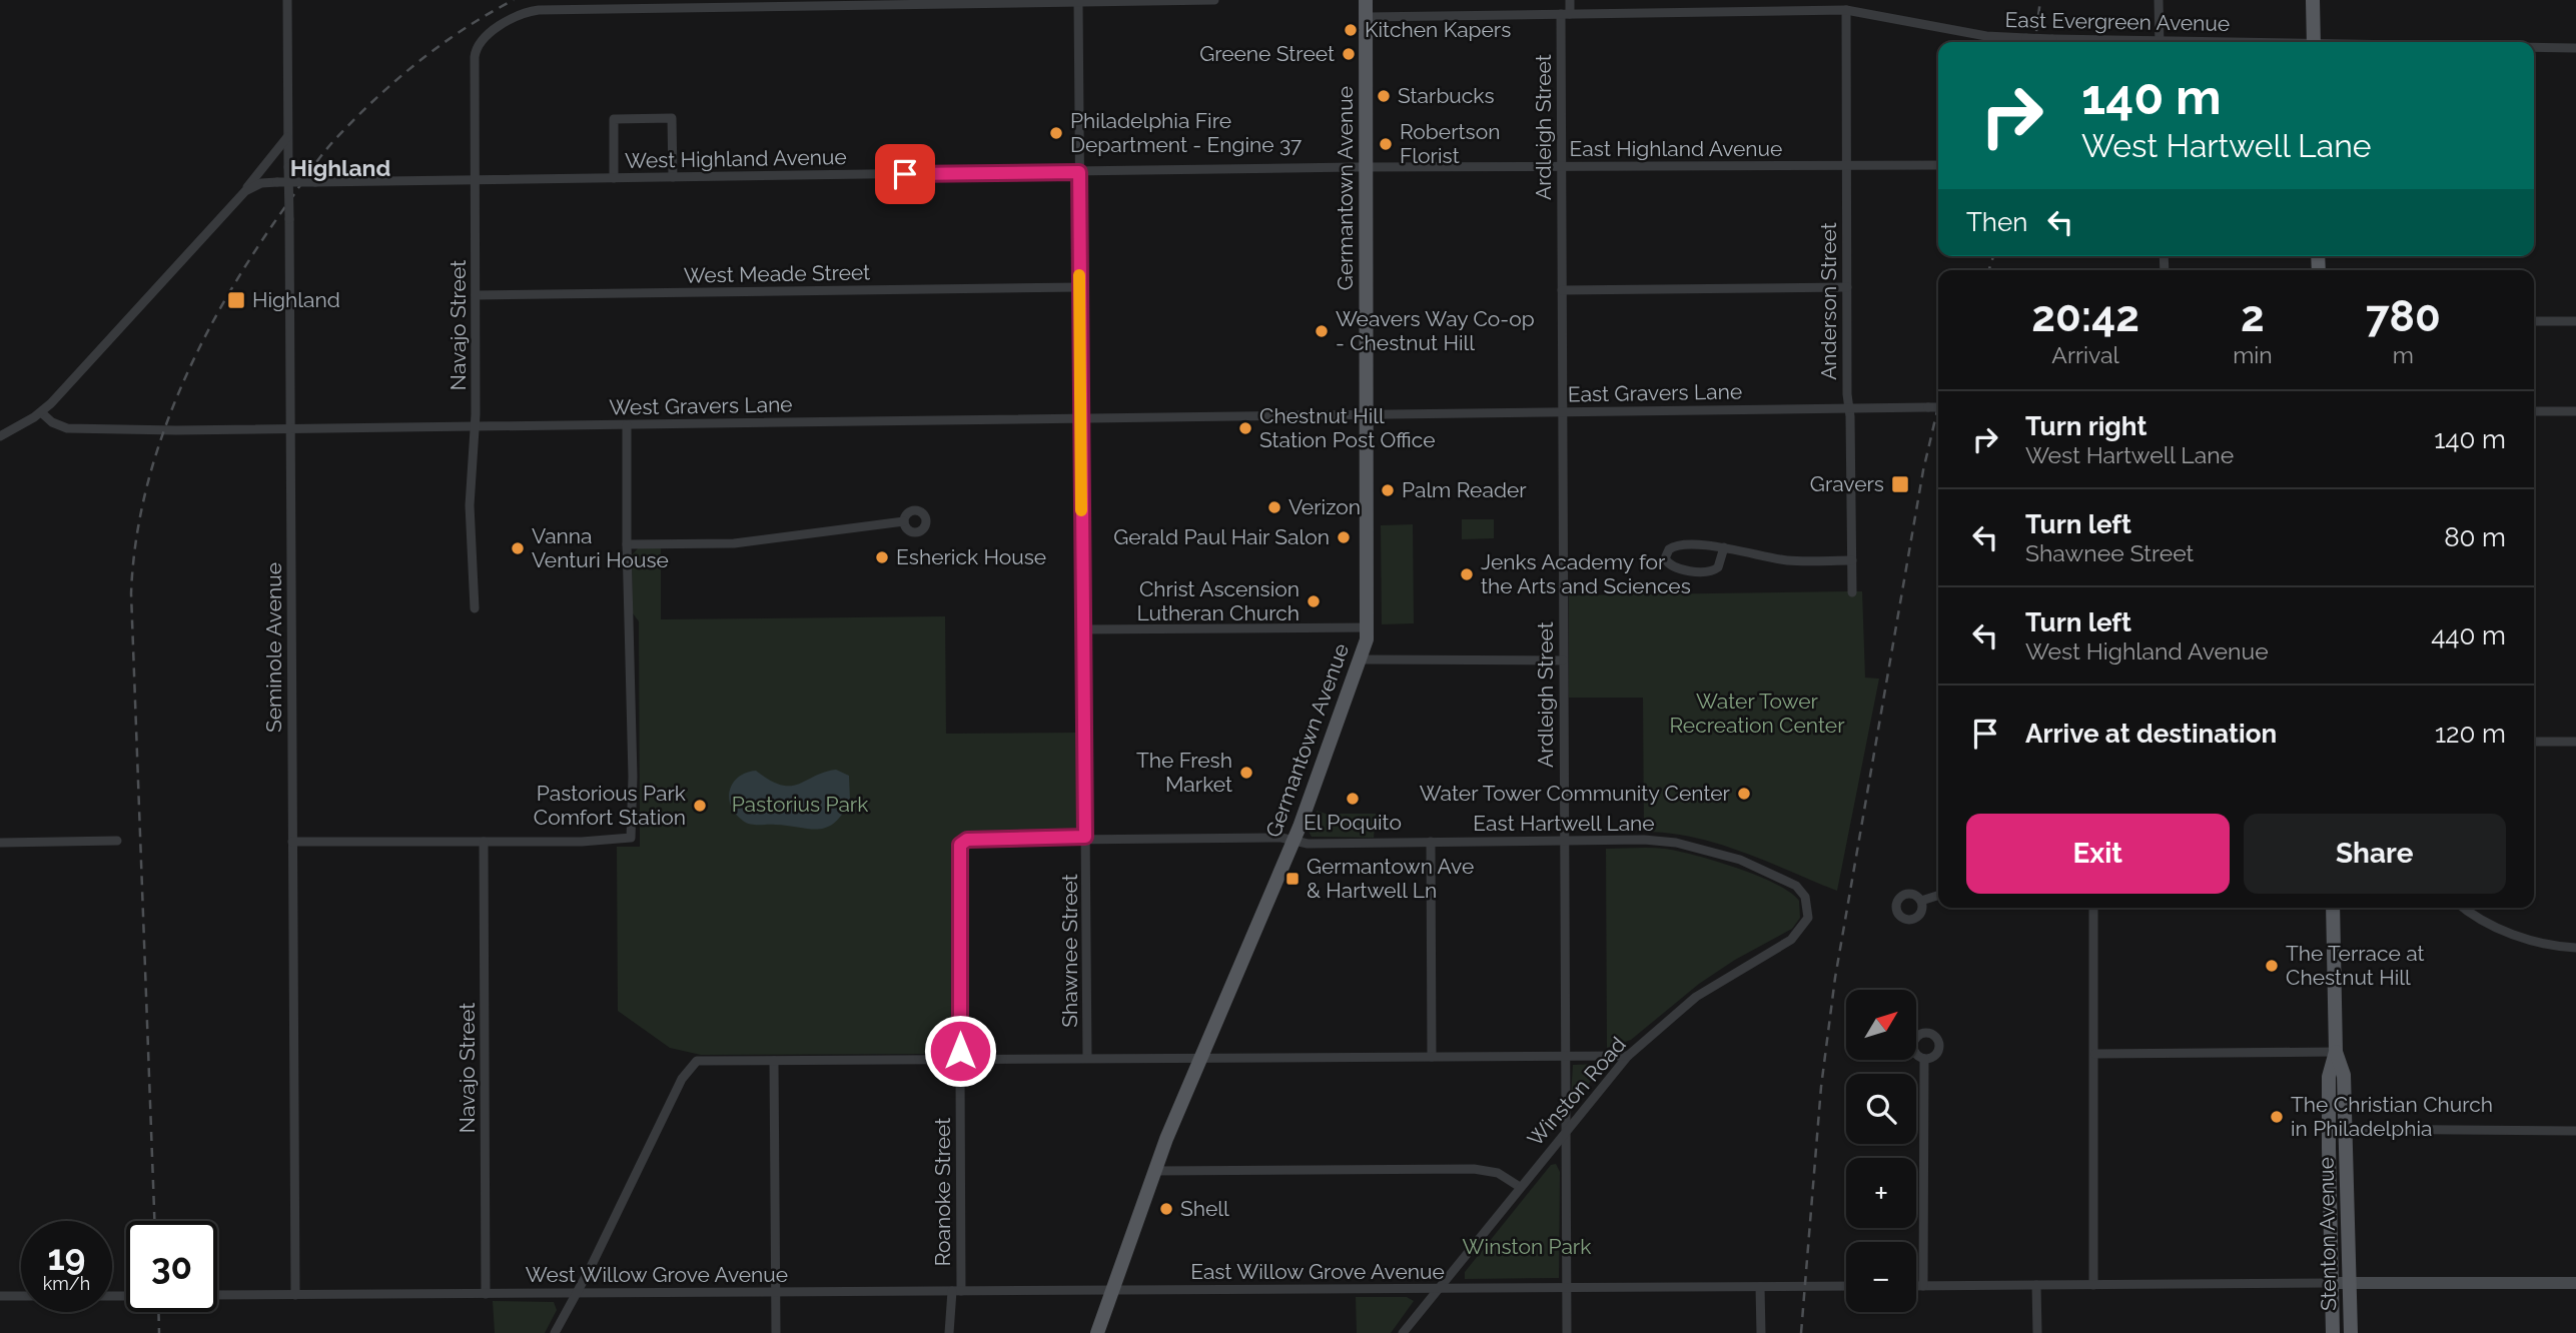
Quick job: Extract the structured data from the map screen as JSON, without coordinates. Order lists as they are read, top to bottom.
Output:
{
  "streets": {
    "main road": ["Germantown Avenue", "Stenton Avenue"],
    "street": [
      "East Evergreen Avenue",
      "Ardleigh Street",
      "East Highland Avenue",
      "West Highland Avenue",
      "West Meade Street",
      "Anderson Street",
      "Navajo Street",
      "East Gravers Lane",
      "West Gravers Lane",
      "Seminole Avenue",
      "East Hartwell Lane",
      "Shawnee Street",
      "Winston Road",
      "Roanoke Street",
      "East Willow Grove Avenue",
      "West Willow Grove Avenue"
    ]
  },
  "crossings": [
    ["East Evergreen Avenue", "Ardleigh Street"],
    ["East Evergreen Avenue", "Germantown Avenue"],
    ["East Evergreen Avenue", "Anderson Street"],
    ["Ardleigh Street", "East Highland Avenue"],
    ["Ardleigh Street", "East Gravers Lane"],
    ["Ardleigh Street", "East Hartwell Lane"],
    ["Ardleigh Street", "Winston Road"],
    ["Ardleigh Street", "East Willow Grove Avenue"],
    ["East Highland Avenue", "West Highland Avenue"],
    ["East Highland Avenue", "Germantown Avenue"],
    ["East Highland Avenue", "Anderson Street"],
    ["West Highland Avenue", "Germantown Avenue"],
    ["West Highland Avenue", "Navajo Street"],
    ["West Highland Avenue", "Seminole Avenue"],
    ["West Highland Avenue", "Shawnee Street"],
    ["Germantown Avenue", "East Gravers Lane"],
    ["Germantown Avenue", "West Gravers Lane"],
    ["Germantown Avenue", "East Hartwell Lane"],
    ["Germantown Avenue", "East Willow Grove Avenue"],
    ["Germantown Avenue", "West Willow Grove Avenue"],
    ["West Meade Street", "Navajo Street"],
    ["West Meade Street", "Shawnee Street"],
    ["Anderson Street", "East Gravers Lane"],
    ["Navajo Street", "West Gravers Lane"],
    ["Navajo Street", "Shawnee Street"],
    ["Navajo Street", "West Willow Grove Avenue"],
    ["East Gravers Lane", "West Gravers Lane"],
    ["West Gravers Lane", "Seminole Avenue"],
    ["West Gravers Lane", "Shawnee Street"],
    ["Seminole Avenue", "West Willow Grove Avenue"],
    ["East Hartwell Lane", "Shawnee Street"],
    ["East Hartwell Lane", "Winston Road"],
    ["East Hartwell Lane", "Roanoke Street"],
    ["Winston Road", "East Willow Grove Avenue"],
    ["Roanoke Street", "West Willow Grove Avenue"],
    ["East Willow Grove Avenue", "West Willow Grove Avenue"]
  ],
  "districts": ["Highland"],
  "parks": ["Water Tower Recreation Center", "Pastorius Park", "Winston Park"],
  "places": {
    "other": [
      "Kitchen Kapers",
      "Greene Street",
      "Starbucks",
      "Philadelphia Fire Department - Engine 37",
      "Robertson Florist",
      "Weavers Way Co‑op - Chestnut Hill",
      "Chestnut Hill Station Post Office",
      "Palm Reader",
      "Verizon",
      "Gerald Paul Hair Salon",
      "Vanna Venturi House",
      "Esherick House",
      "Jenks Academy for the Arts and Sciences",
      "Christ Ascension Lutheran Church",
      "The Fresh Market",
      "Water Tower Community Center",
      "El Poquito",
      "Pastorious Park Comfort Station",
      "The Terrace at Chestnut Hill",
      "The Christian Church in Philadelphia",
      "Shell"
    ],
    "transit": ["Highland", "Gravers", "Germantown Ave & Hartwell Ln"]
  },
  "north": "top right",
  "page": {
    "turn": ["140 m", "West Hartwell Lane"],
    "then": "Then",
    "eta": [
      "20:42",
      "Arrival",
      "2",
      "min",
      "780",
      "m"
    ],
    "list": [
      {
        "name": "Turn right",
        "note": "West Hartwell Lane",
        "value": "140 m"
      },
      {
        "name": "Turn left",
        "note": "Shawnee Street",
        "value": "80 m"
      },
      {
        "name": "Turn left",
        "note": "West Highland Avenue",
        "value": "440 m"
      },
      {
        "name": "Arrive at destination",
        "value": "120 m"
      }
    ],
    "buttons": ["Exit", "Share"],
    "map_buttons": ["+", "−"],
    "speed": "19 km/h",
    "limit": "30"
  }
}
